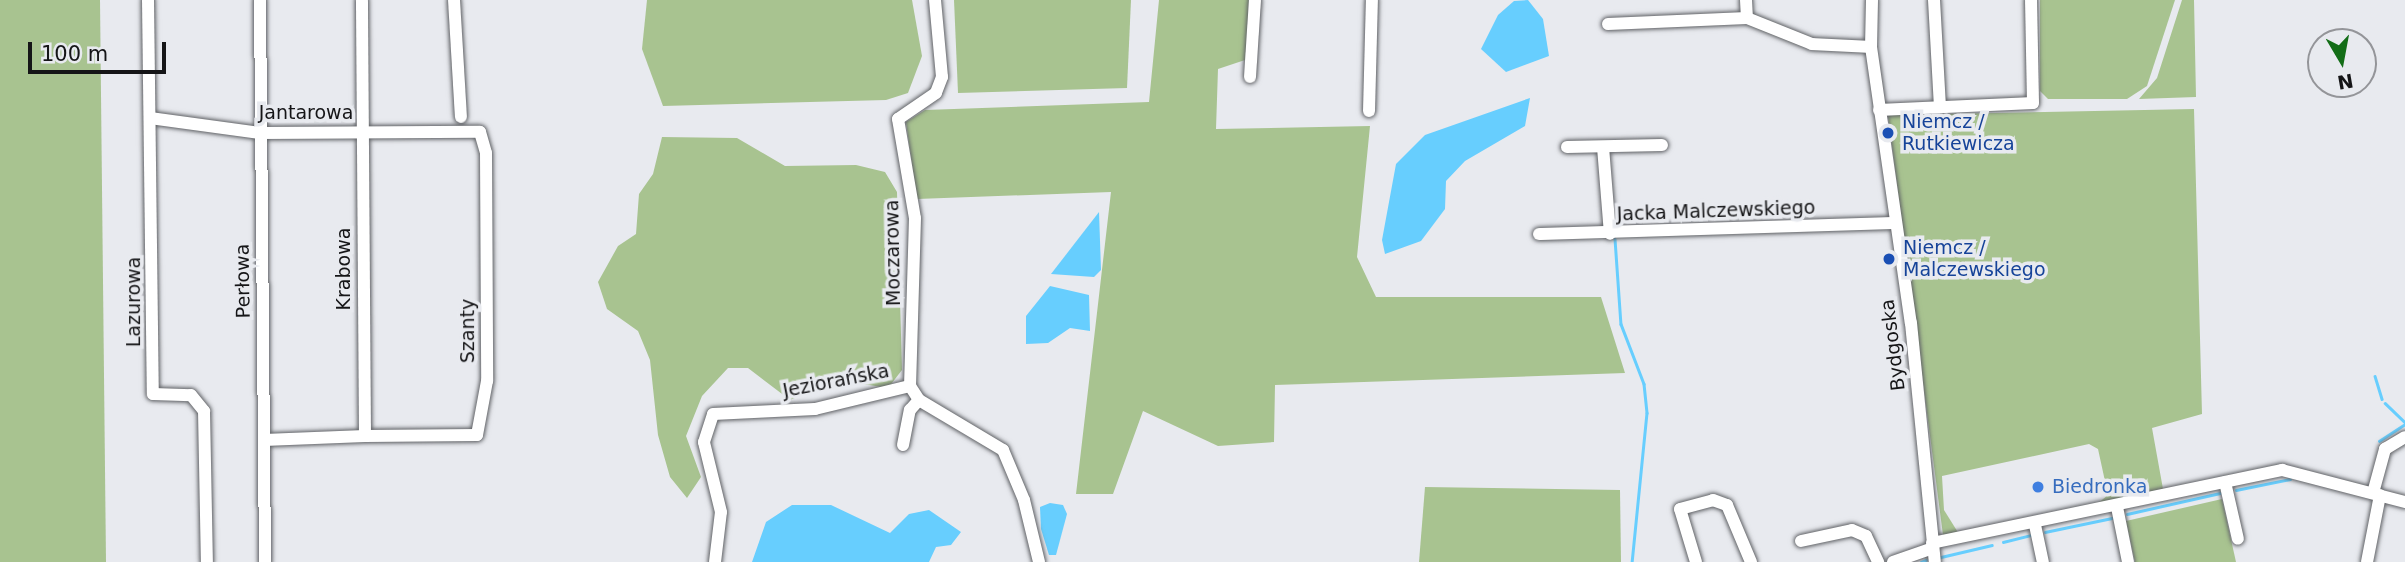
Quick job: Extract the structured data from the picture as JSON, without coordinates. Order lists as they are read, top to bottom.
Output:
{
  "streets": {
    "street": [
      "Jantarowa",
      "Jacka Malczewskiego",
      "Moczarowa",
      "Krabowa",
      "Perłowa",
      "Lazurowa",
      "Szanty",
      "Bydgoska",
      "Jeziorańska"
    ]
  },
  "crossings": [
    ["Jantarowa", "Krabowa"],
    ["Jantarowa", "Perłowa"],
    ["Jantarowa", "Lazurowa"],
    ["Jantarowa", "Szanty"],
    ["Jacka Malczewskiego", "Bydgoska"],
    ["Moczarowa", "Jeziorańska"],
    ["Krabowa", "Szanty"]
  ],
  "places": ["Niemcz / Rutkiewicza", "Niemcz / Malczewskiego", "Biedronka"],
  "scale_bar": "100 m",
  "north": "bottom"
}
